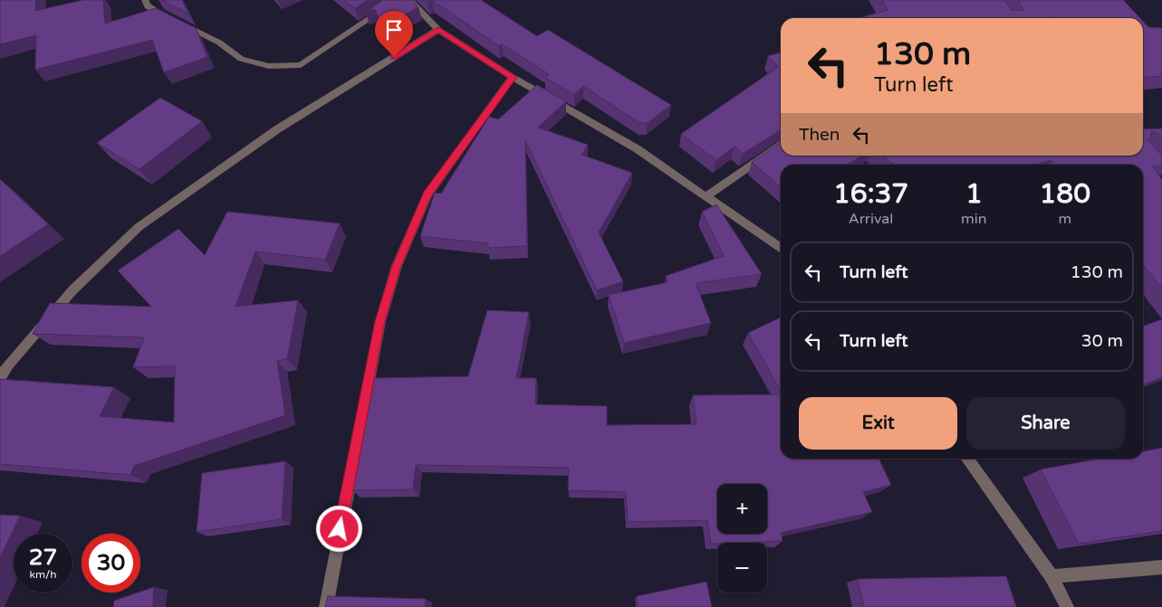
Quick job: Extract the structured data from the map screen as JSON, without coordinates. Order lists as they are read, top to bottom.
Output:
{
  "page": {
    "turn": ["130 m", "Turn left"],
    "then": "Then",
    "eta": [
      "16:37",
      "Arrival",
      "1",
      "min",
      "180",
      "m"
    ],
    "list": [
      {
        "name": "Turn left",
        "value": "130 m"
      },
      {
        "name": "Turn left",
        "value": "30 m"
      }
    ],
    "buttons": ["Exit", "Share"],
    "map_buttons": ["+", "−"],
    "speed": "27 km/h",
    "limit": "30"
  }
}
